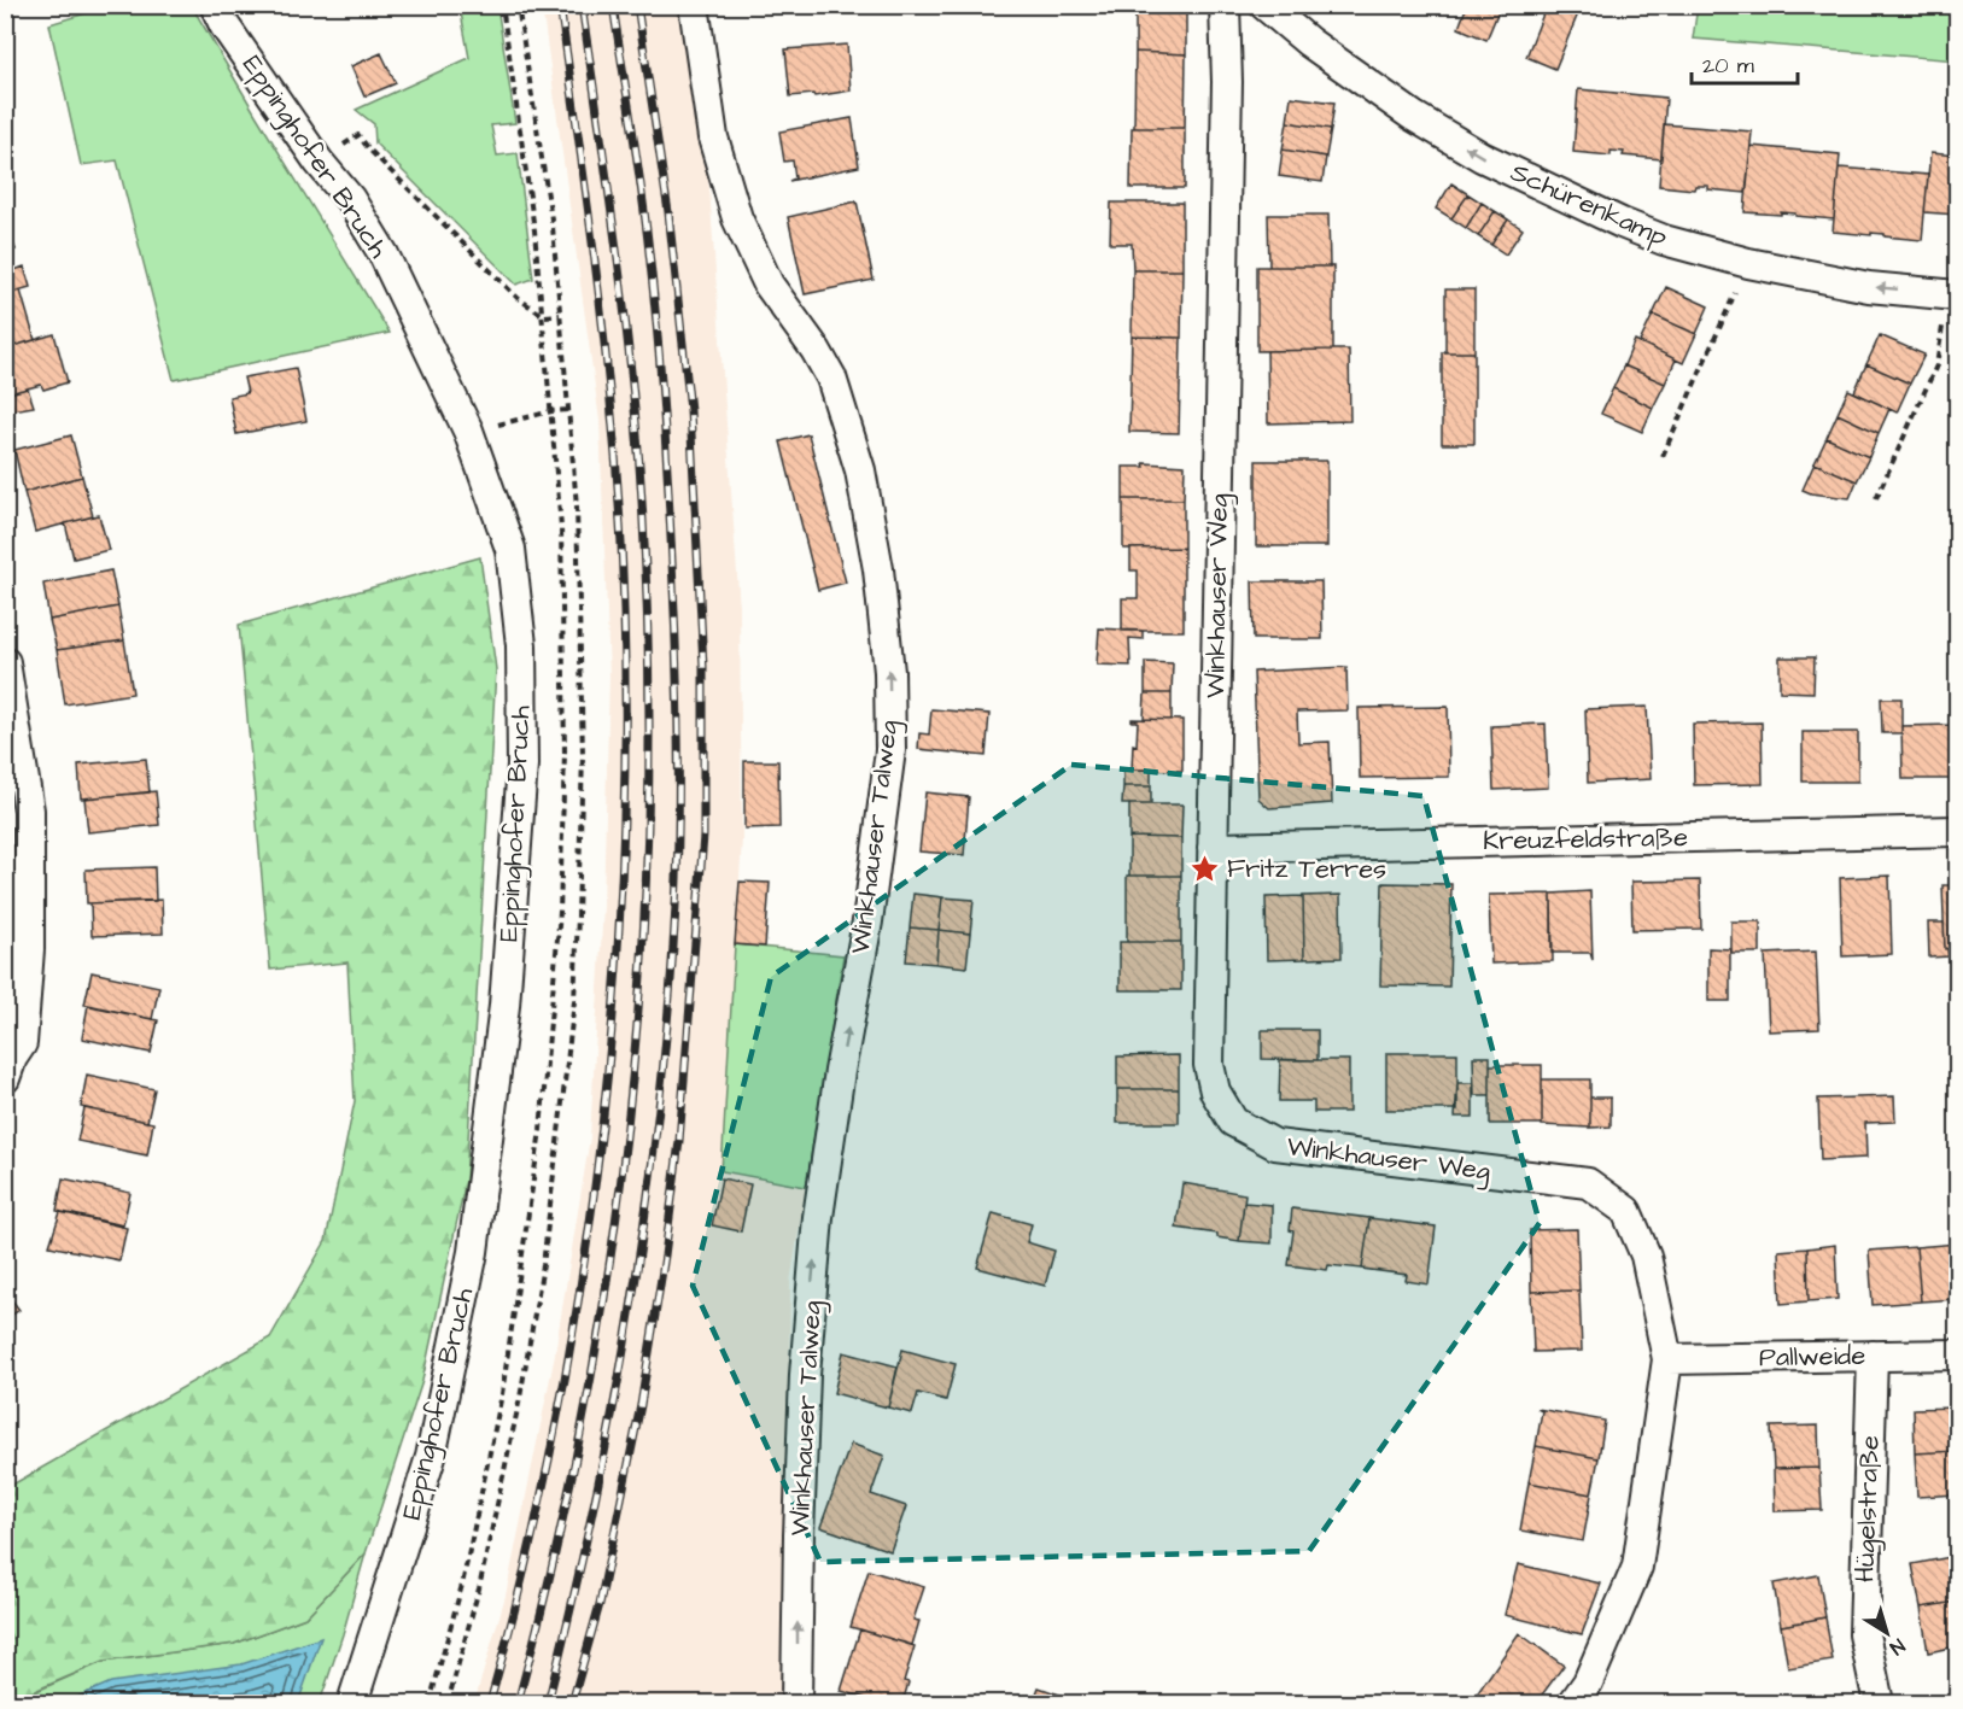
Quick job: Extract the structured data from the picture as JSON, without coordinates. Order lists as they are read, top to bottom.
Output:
{
  "streets": {
    "street": [
      "Eppinghofer Bruch",
      "Schürenkamp",
      "Winkhauser Weg",
      "Winkhauser Talweg",
      "Kreuzfeldstraße",
      "Pallweide",
      "Hügelstraße"
    ]
  },
  "crossings": [
    ["Winkhauser Weg", "Kreuzfeldstraße"],
    ["Winkhauser Weg", "Pallweide"],
    ["Pallweide", "Hügelstraße"]
  ],
  "one_way": ["Schürenkamp", "Winkhauser Talweg"],
  "places": {
    "place": ["Fritz Terres"]
  },
  "scale_bar": "20 m",
  "north": "bottom right"
}
